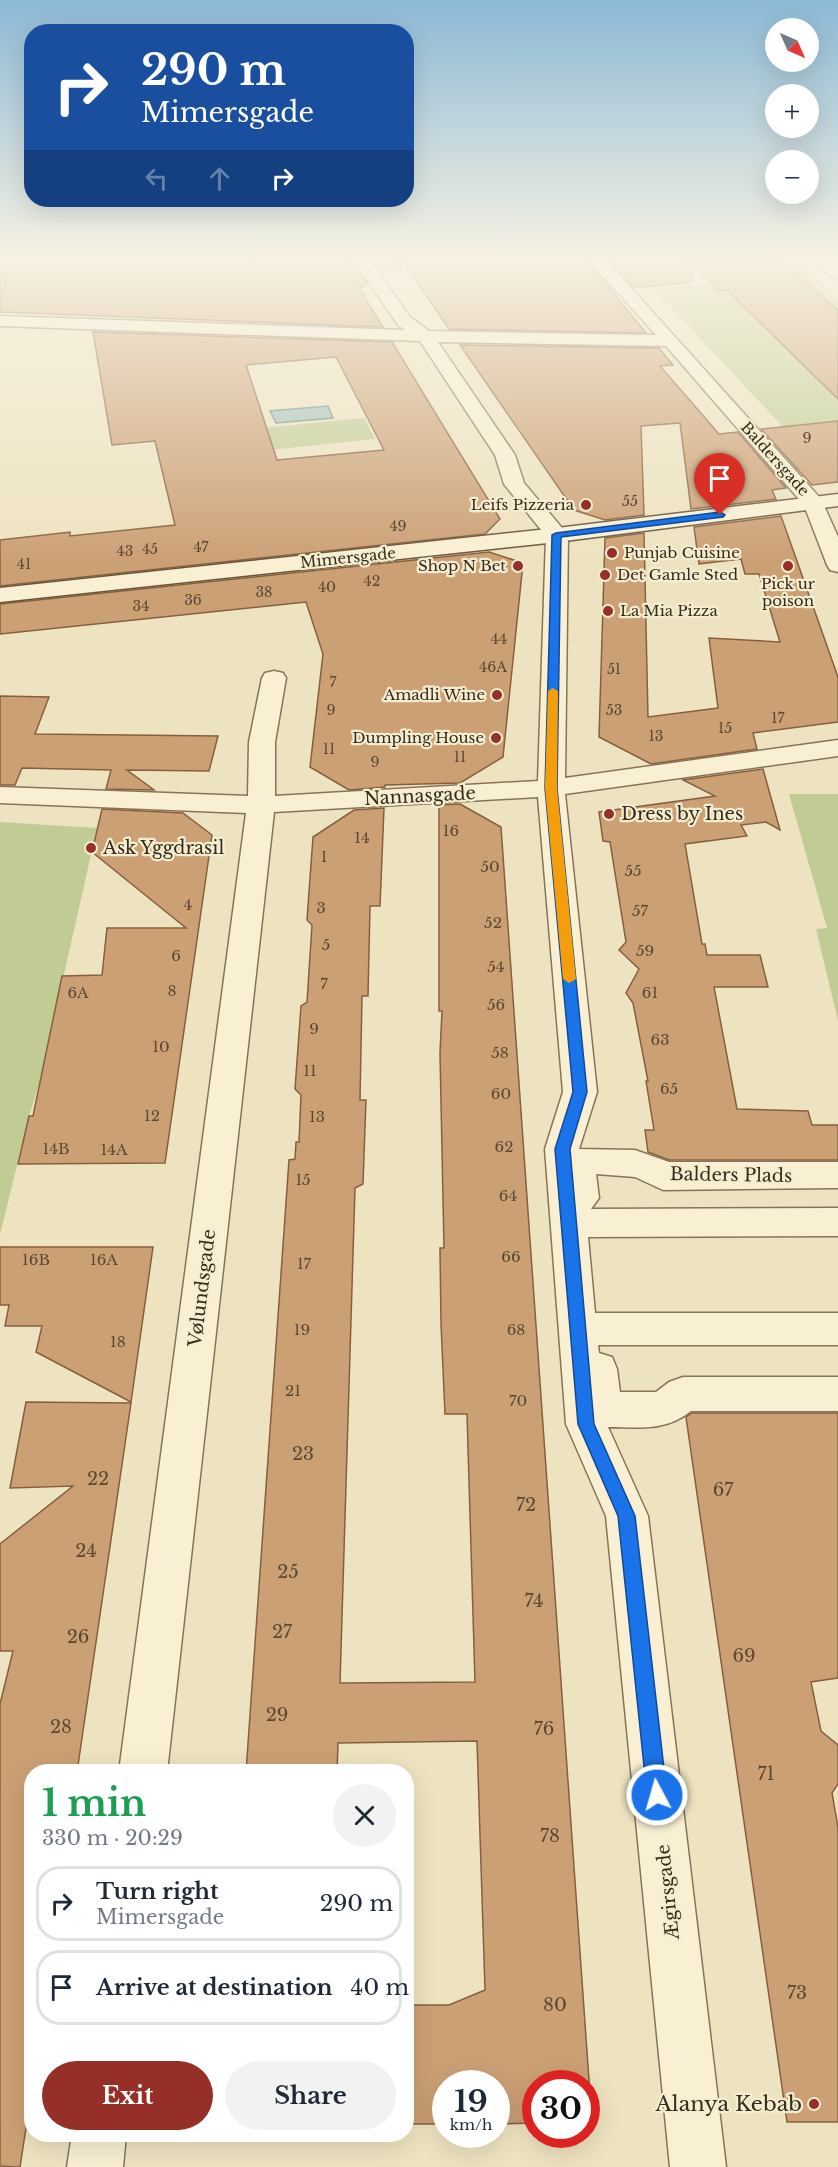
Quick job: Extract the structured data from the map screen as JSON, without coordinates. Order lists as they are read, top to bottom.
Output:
{
  "streets": {
    "street": [
      "Baldersgade",
      "Mimersgade",
      "Nannasgade",
      "Balders Plads",
      "Vølundsgade",
      "Ægirsgade"
    ]
  },
  "crossings": [
    ["Baldersgade", "Mimersgade"],
    ["Mimersgade", "Ægirsgade"],
    ["Nannasgade", "Vølundsgade"],
    ["Nannasgade", "Ægirsgade"],
    ["Balders Plads", "Ægirsgade"]
  ],
  "places": [
    "Leifs Pizzeria",
    "Punjab Cuisine",
    "Shop N Bet",
    "Pick ur poison",
    "Det Gamle Sted",
    "La Mia Pizza",
    "Amadli Wine",
    "Dumpling House",
    "Dress by Ines",
    "Ask Yggdrasil",
    "Alanya Kebab"
  ],
  "house_numbers": [
    "9",
    "55",
    "49",
    "47",
    "45",
    "43",
    "41",
    "42",
    "40",
    "38",
    "36",
    "34",
    "44",
    "46A",
    "51",
    "7",
    "9",
    "53",
    "17",
    "15",
    "13",
    "11",
    "11",
    "9",
    "16",
    "14",
    "1",
    "50",
    "55",
    "4",
    "3",
    "57",
    "52",
    "5",
    "59",
    "6",
    "54",
    "7",
    "8",
    "6A",
    "61",
    "56",
    "9",
    "63",
    "10",
    "58",
    "11",
    "65",
    "60",
    "12",
    "13",
    "62",
    "14B",
    "14A",
    "15",
    "64",
    "66",
    "16B",
    "16A",
    "17",
    "19",
    "68",
    "18",
    "21",
    "70",
    "23",
    "22",
    "67",
    "72",
    "24",
    "25",
    "74",
    "27",
    "26",
    "69",
    "29",
    "28",
    "76",
    "71",
    "78",
    "73",
    "80"
  ],
  "north": "bottom right",
  "page": {
    "map_buttons": ["+", "−"],
    "turn": ["290 m", "Mimersgade"],
    "heading": ["1 min", "330 m · 20:29"],
    "list": [
      {
        "name": "Turn right",
        "note": "Mimersgade",
        "value": "290 m"
      },
      {
        "name": "Arrive at destination",
        "value": "40 m"
      }
    ],
    "buttons": ["Exit", "Share"],
    "speed": "19 km/h",
    "limit": "30"
  }
}
